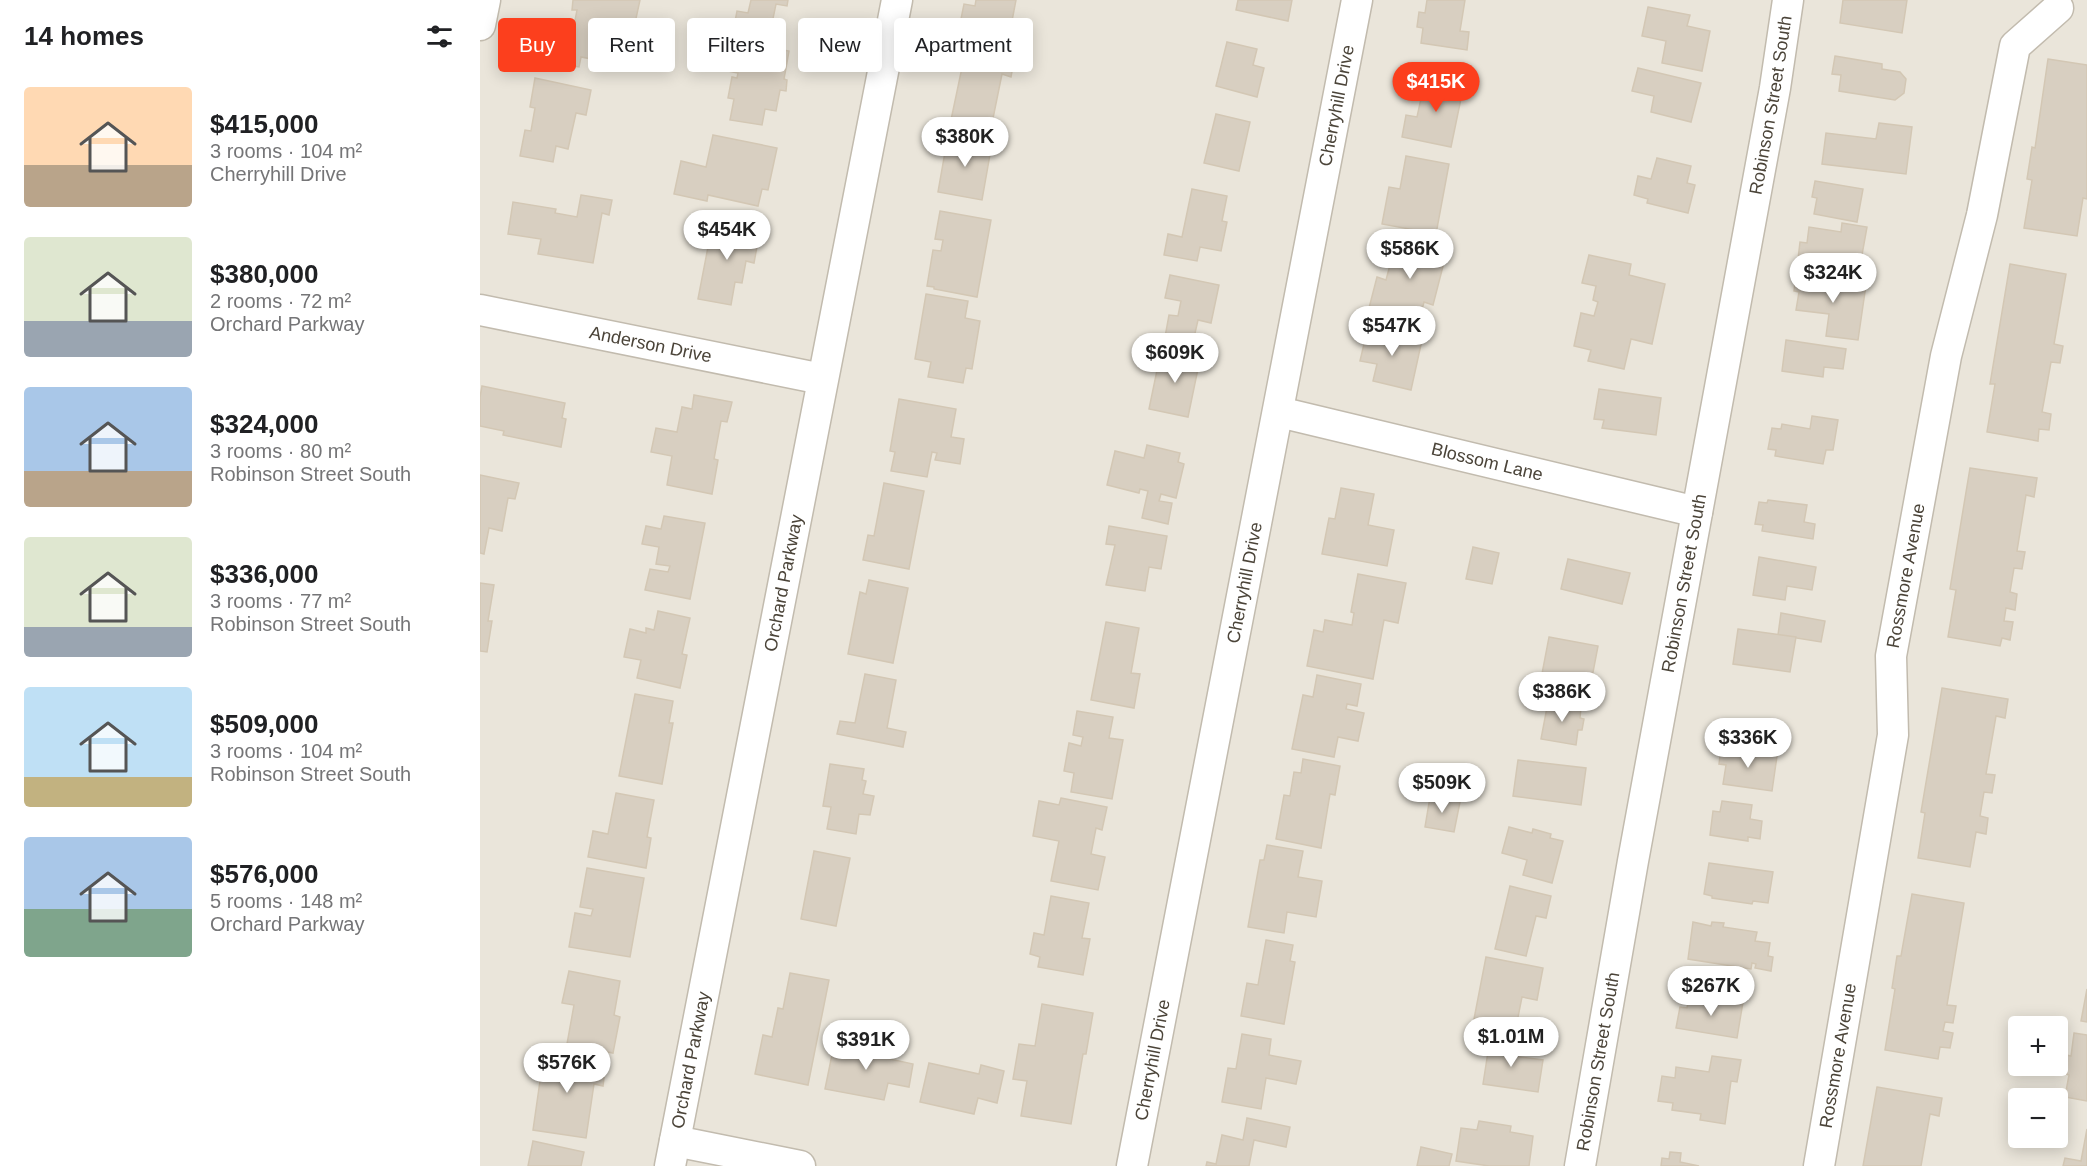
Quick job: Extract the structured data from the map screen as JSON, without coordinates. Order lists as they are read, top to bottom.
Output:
{
  "streets": {
    "street": [
      "Robinson Street South",
      "Cherryhill Drive",
      "Anderson Drive",
      "Blossom Lane",
      "Rossmore Avenue",
      "Orchard Parkway"
    ]
  },
  "crossings": [
    ["Robinson Street South", "Blossom Lane"],
    ["Cherryhill Drive", "Blossom Lane"],
    ["Anderson Drive", "Orchard Parkway"]
  ],
  "page": {
    "heading": "14 homes",
    "chip": [
      "Buy",
      "Rent",
      "Filters",
      "New",
      "Apartment"
    ],
    "price": [
      "$415K",
      "$380K",
      "$454K",
      "$586K",
      "$324K",
      "$547K",
      "$609K",
      "$386K",
      "$336K",
      "$509K",
      "$267K",
      "$1.01M",
      "$391K",
      "$576K"
    ],
    "list": [
      {
        "name": "$415,000",
        "note": "3 rooms · 104 m² · Cherryhill Drive"
      },
      {
        "name": "$380,000",
        "note": "2 rooms · 72 m² · Orchard Parkway"
      },
      {
        "name": "$324,000",
        "note": "3 rooms · 80 m² · Robinson Street South"
      },
      {
        "name": "$336,000",
        "note": "3 rooms · 77 m² · Robinson Street South"
      },
      {
        "name": "$509,000",
        "note": "3 rooms · 104 m² · Robinson Street South"
      },
      {
        "name": "$576,000",
        "note": "5 rooms · 148 m² · Orchard Parkway"
      }
    ],
    "map_buttons": ["+", "−"]
  }
}
